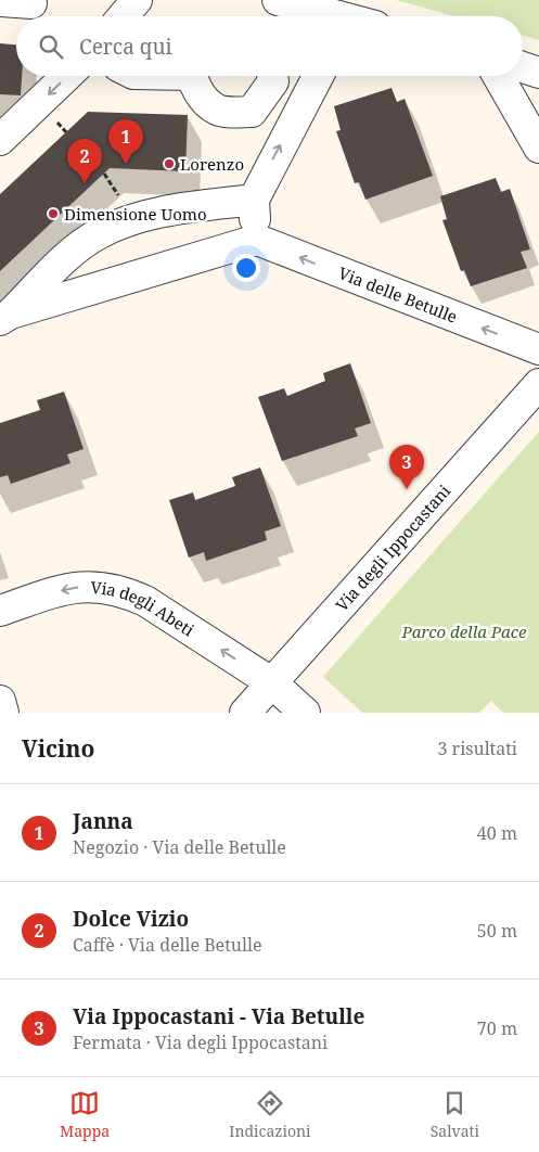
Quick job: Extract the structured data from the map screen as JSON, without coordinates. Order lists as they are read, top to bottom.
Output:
{
  "streets": {
    "street": ["Via delle Betulle", "Via degli Ippocastani", "Via degli Abeti"]
  },
  "crossings": [
    ["Via degli Ippocastani", "Via degli Abeti"]
  ],
  "one_way": ["Via delle Betulle", "Via degli Abeti"],
  "parks": ["Parco della Pace"],
  "places": ["Lorenzo", "Dimensione Uomo"],
  "page": {
    "search": "Cerca qui",
    "pins": ["1", "2", "3"],
    "heading": ["Vicino", "3 risultati"],
    "list": [
      {
        "mark": "1",
        "name": "Janna",
        "note": "Negozio · Via delle Betulle",
        "value": "40 m"
      },
      {
        "mark": "2",
        "name": "Dolce Vizio",
        "note": "Caffè · Via delle Betulle",
        "value": "50 m"
      },
      {
        "mark": "3",
        "name": "Via Ippocastani - Via Betulle",
        "note": "Fermata · Via degli Ippocastani",
        "value": "70 m"
      }
    ],
    "nav": ["Mappa", "Indicazioni", "Salvati"]
  }
}
